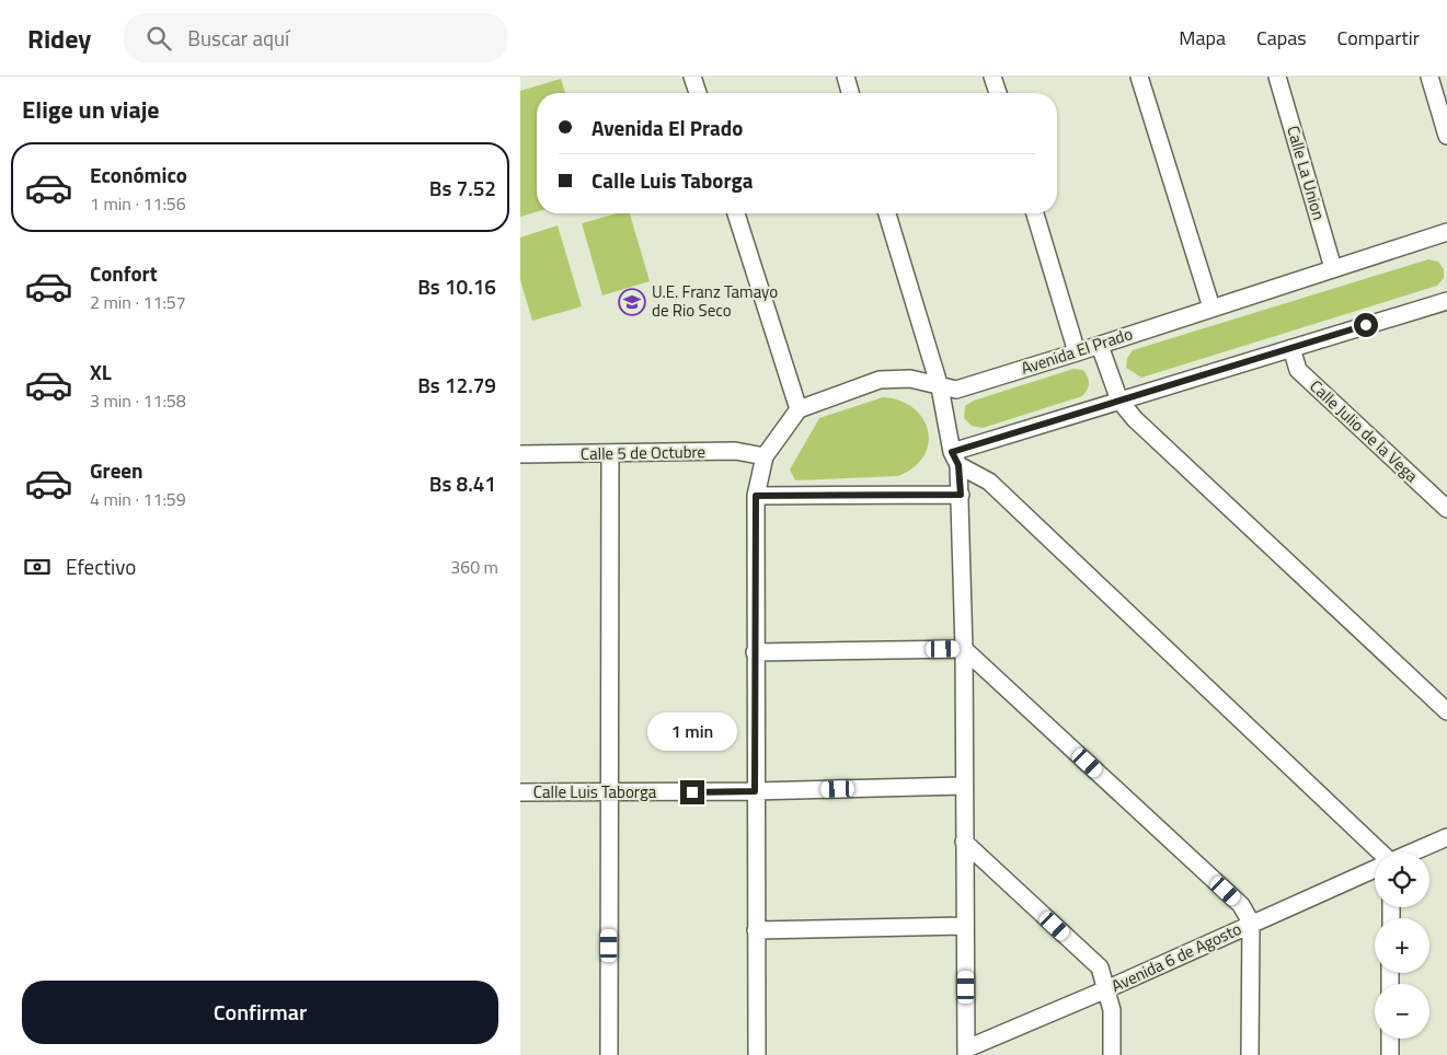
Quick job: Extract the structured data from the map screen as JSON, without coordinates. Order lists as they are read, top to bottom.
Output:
{
  "streets": {
    "street": [
      "Calle La Union",
      "Avenida El Prado",
      "Calle Julio de la Vega",
      "Calle 5 de Octubre",
      "Calle Luis Taborga",
      "Avenida 6 de Agosto"
    ]
  },
  "crossings": [
    ["Calle La Union", "Avenida El Prado"]
  ],
  "places": {
    "school or university": ["U.E. Franz Tamayo de Rio Seco"]
  },
  "page": {
    "header": "Ridey",
    "search": "Buscar aquí",
    "nav": ["Mapa", "Capas", "Compartir"],
    "heading": "Elige un viaje",
    "banner": ["Avenida El Prado", "Calle Luis Taborga"],
    "list": [
      {
        "name": "Económico",
        "note": "1 min · 11:56",
        "value": "Bs 7.52"
      },
      {
        "name": "Confort",
        "note": "2 min · 11:57",
        "value": "Bs 10.16"
      },
      {
        "name": "XL",
        "note": "3 min · 11:58",
        "value": "Bs 12.79"
      },
      {
        "name": "Green",
        "note": "4 min · 11:59",
        "value": "Bs 8.41"
      }
    ],
    "pay": ["Efectivo", "360 m"],
    "bubble": "1 min",
    "map_buttons": ["+", "−"],
    "buttons": "Confirmar"
  }
}
